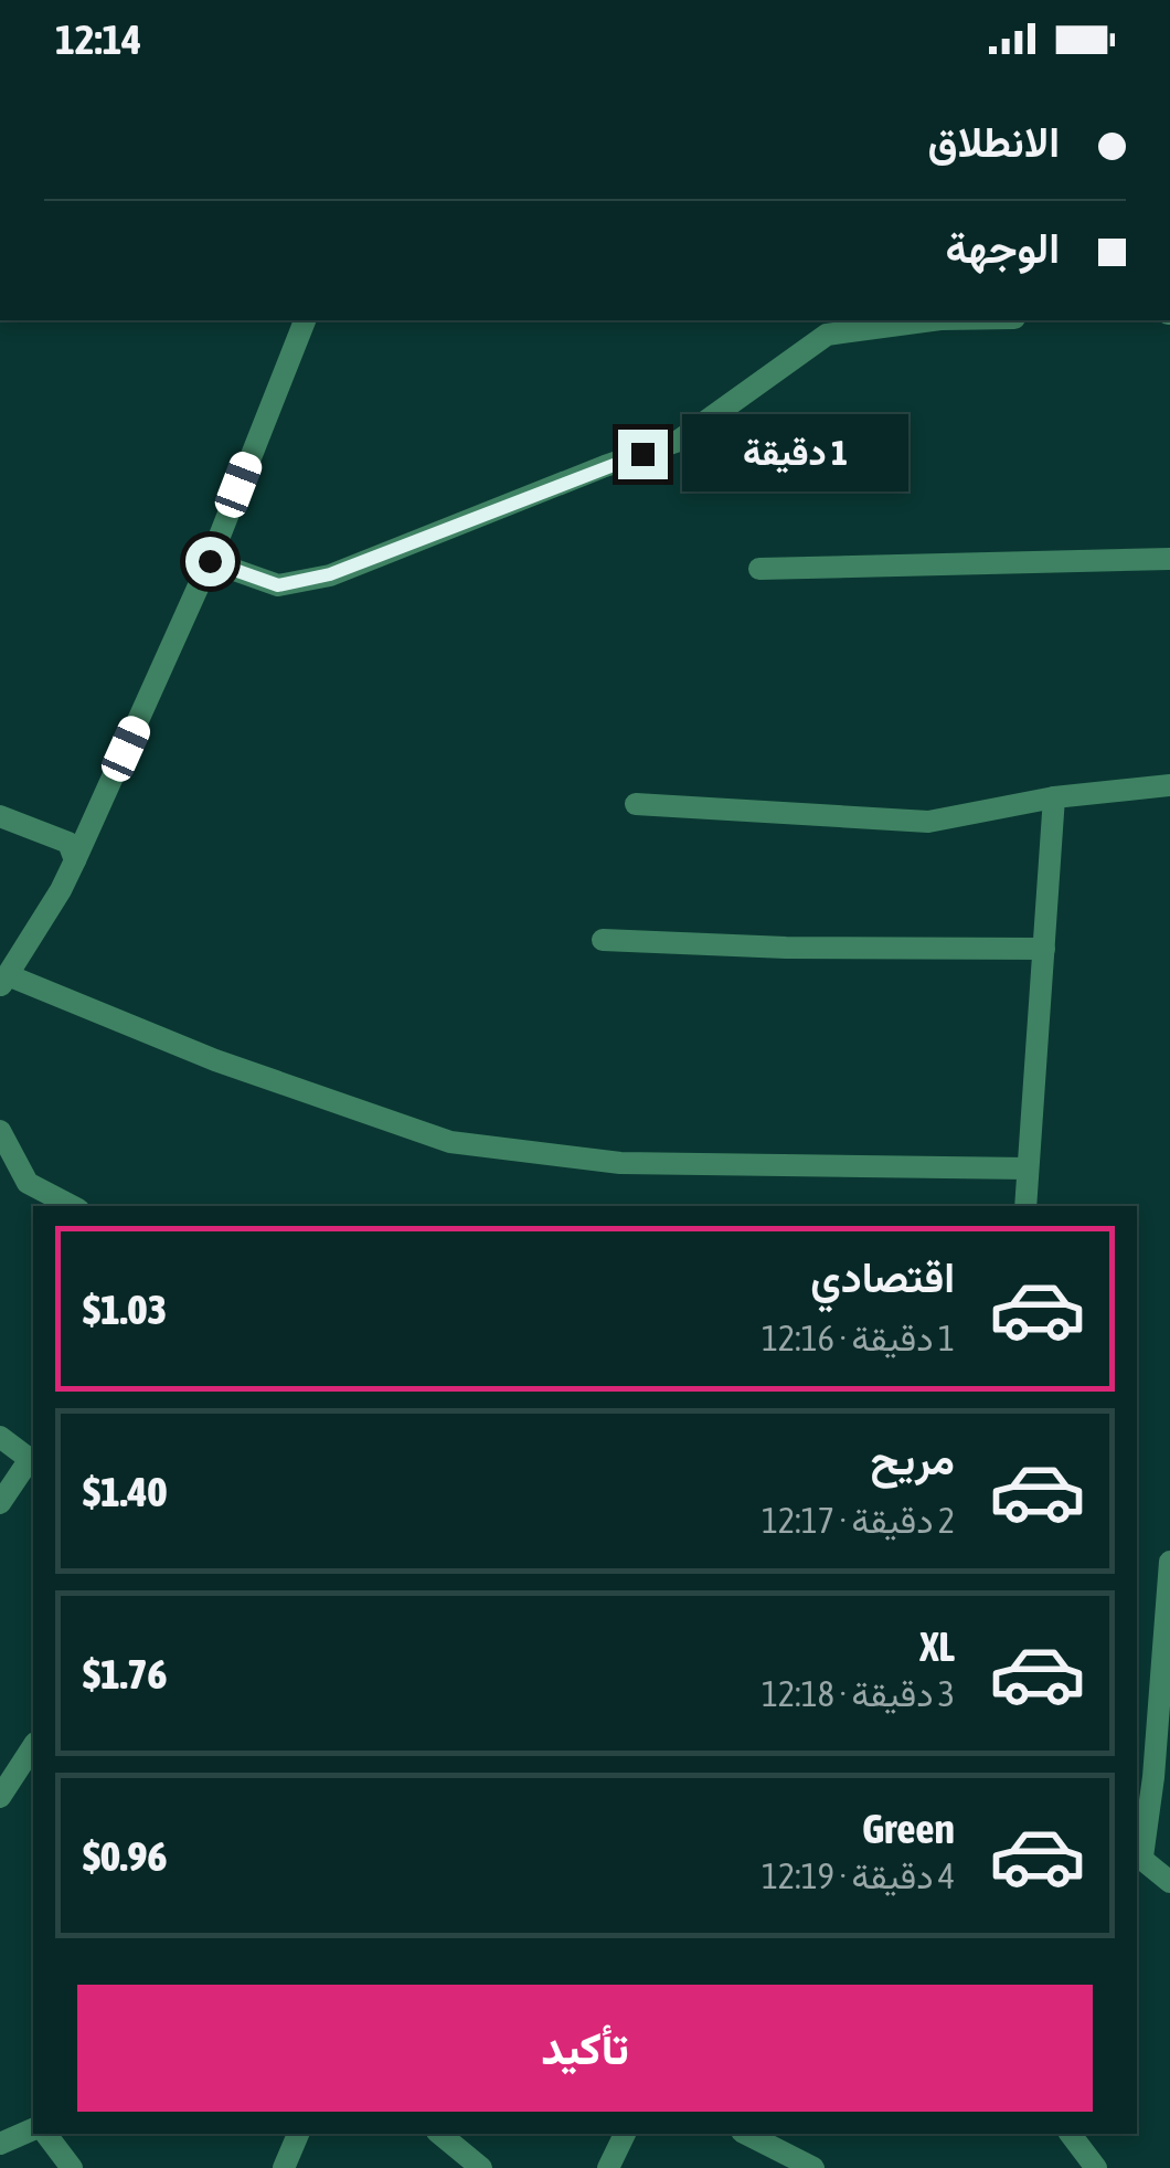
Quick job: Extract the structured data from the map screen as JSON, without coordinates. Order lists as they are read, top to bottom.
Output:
{
  "page": {
    "status": "12:14",
    "banner": ["الانطلاق", "الوجهة"],
    "bubble": "1 دقيقة",
    "list": [
      {
        "name": "اقتصادي",
        "note": "1 دقيقة · 12:16",
        "value": "$1.03"
      },
      {
        "name": "مريح",
        "note": "2 دقيقة · 12:17",
        "value": "$1.40"
      },
      {
        "name": "XL",
        "note": "3 دقيقة · 12:18",
        "value": "$1.76"
      },
      {
        "name": "Green",
        "note": "4 دقيقة · 12:19",
        "value": "$0.96"
      }
    ],
    "buttons": "تأكيد"
  }
}
